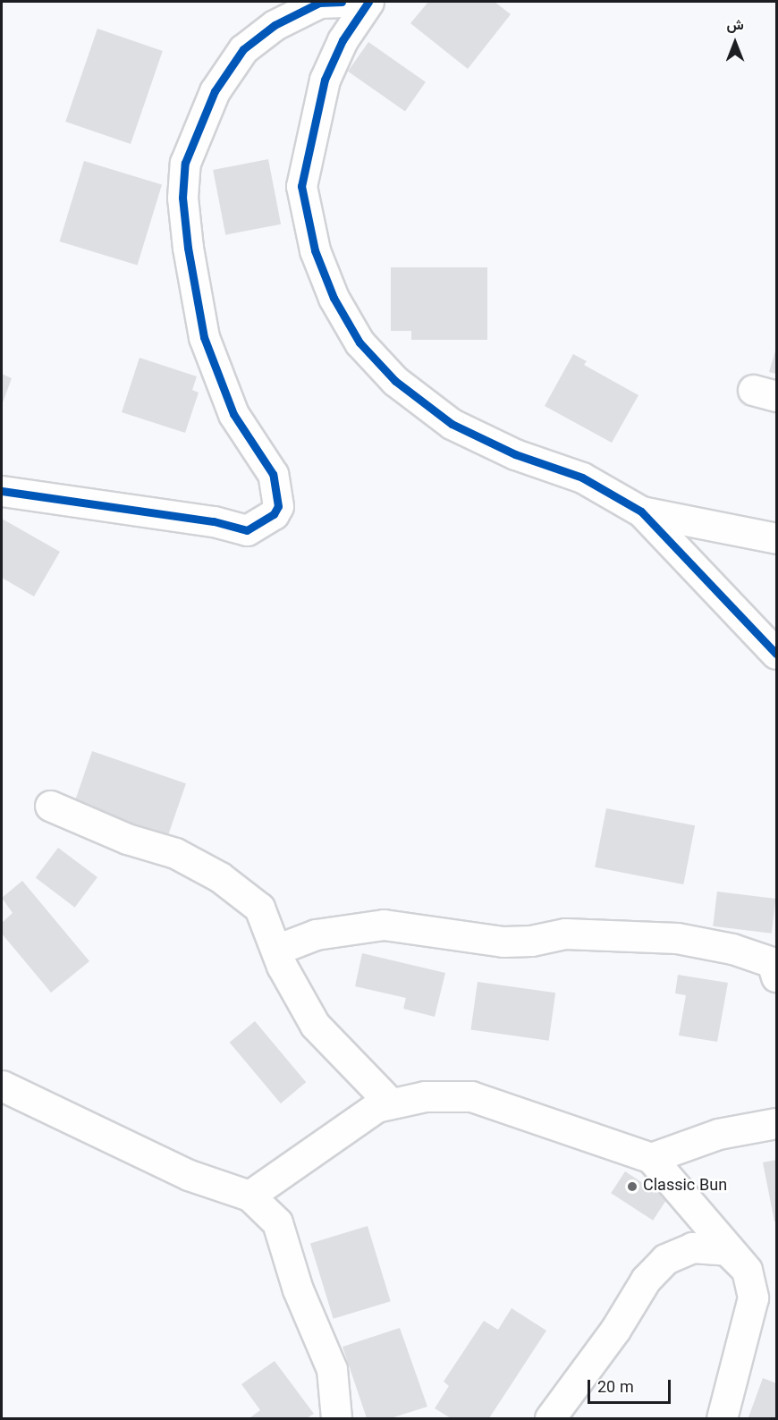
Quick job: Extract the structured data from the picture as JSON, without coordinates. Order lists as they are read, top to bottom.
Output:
{
  "places": ["Classic Bun"],
  "scale_bar": "20 m",
  "north": "top"
}
